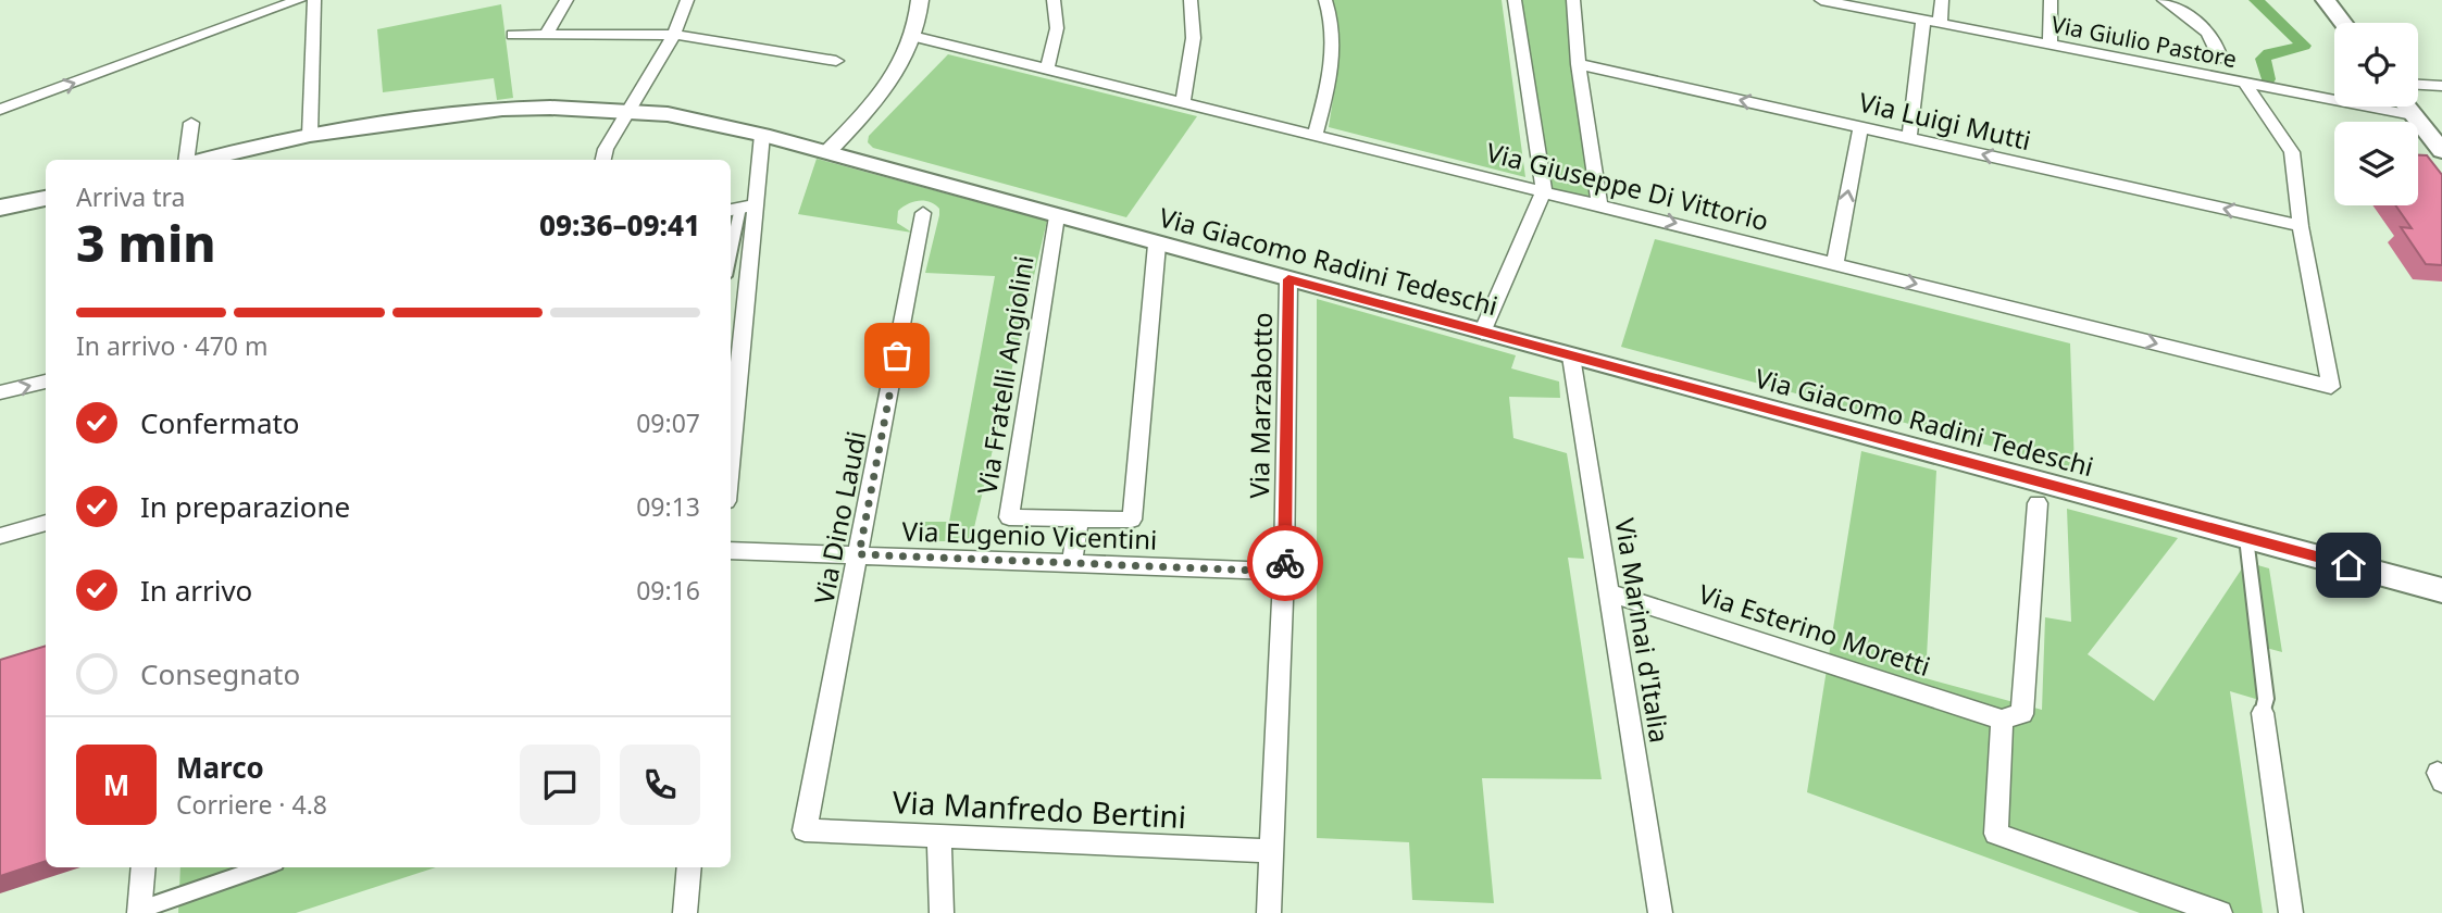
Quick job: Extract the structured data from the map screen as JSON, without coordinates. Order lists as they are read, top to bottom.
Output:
{
  "streets": {
    "main road": ["Via Giacomo Radini Tedeschi"],
    "street": [
      "Via Giulio Pastore",
      "Via Luigi Mutti",
      "Via Giuseppe Di Vittorio",
      "Via Fratelli Angiolini",
      "Via Marzabotto",
      "Via Dino Laudi",
      "Via Eugenio Vicentini",
      "Via Esterino Moretti",
      "Via Marinai d'Italia",
      "Via Manfredo Bertini"
    ]
  },
  "crossings": [
    ["Via Luigi Mutti", "Via Giuseppe Di Vittorio"],
    ["Via Giacomo Radini Tedeschi", "Via Fratelli Angiolini"],
    ["Via Giacomo Radini Tedeschi", "Via Marzabotto"],
    ["Via Giacomo Radini Tedeschi", "Via Marinai d'Italia"],
    ["Via Marzabotto", "Via Eugenio Vicentini"],
    ["Via Marzabotto", "Via Manfredo Bertini"],
    ["Via Dino Laudi", "Via Eugenio Vicentini"],
    ["Via Dino Laudi", "Via Manfredo Bertini"],
    ["Via Esterino Moretti", "Via Marinai d'Italia"]
  ],
  "one_way": ["Via Luigi Mutti"],
  "page": {
    "heading": ["3 min", "Arriva tra", "09:36–09:41"],
    "panel": ["Marco", "Corriere · 4.8"],
    "bar": "In arrivo · 470 m",
    "list": [
      ["Confermato", "09:07"],
      ["In preparazione", "09:13"],
      ["In arrivo", "09:16"],
      "Consegnato"
    ],
    "round": "M"
  }
}
